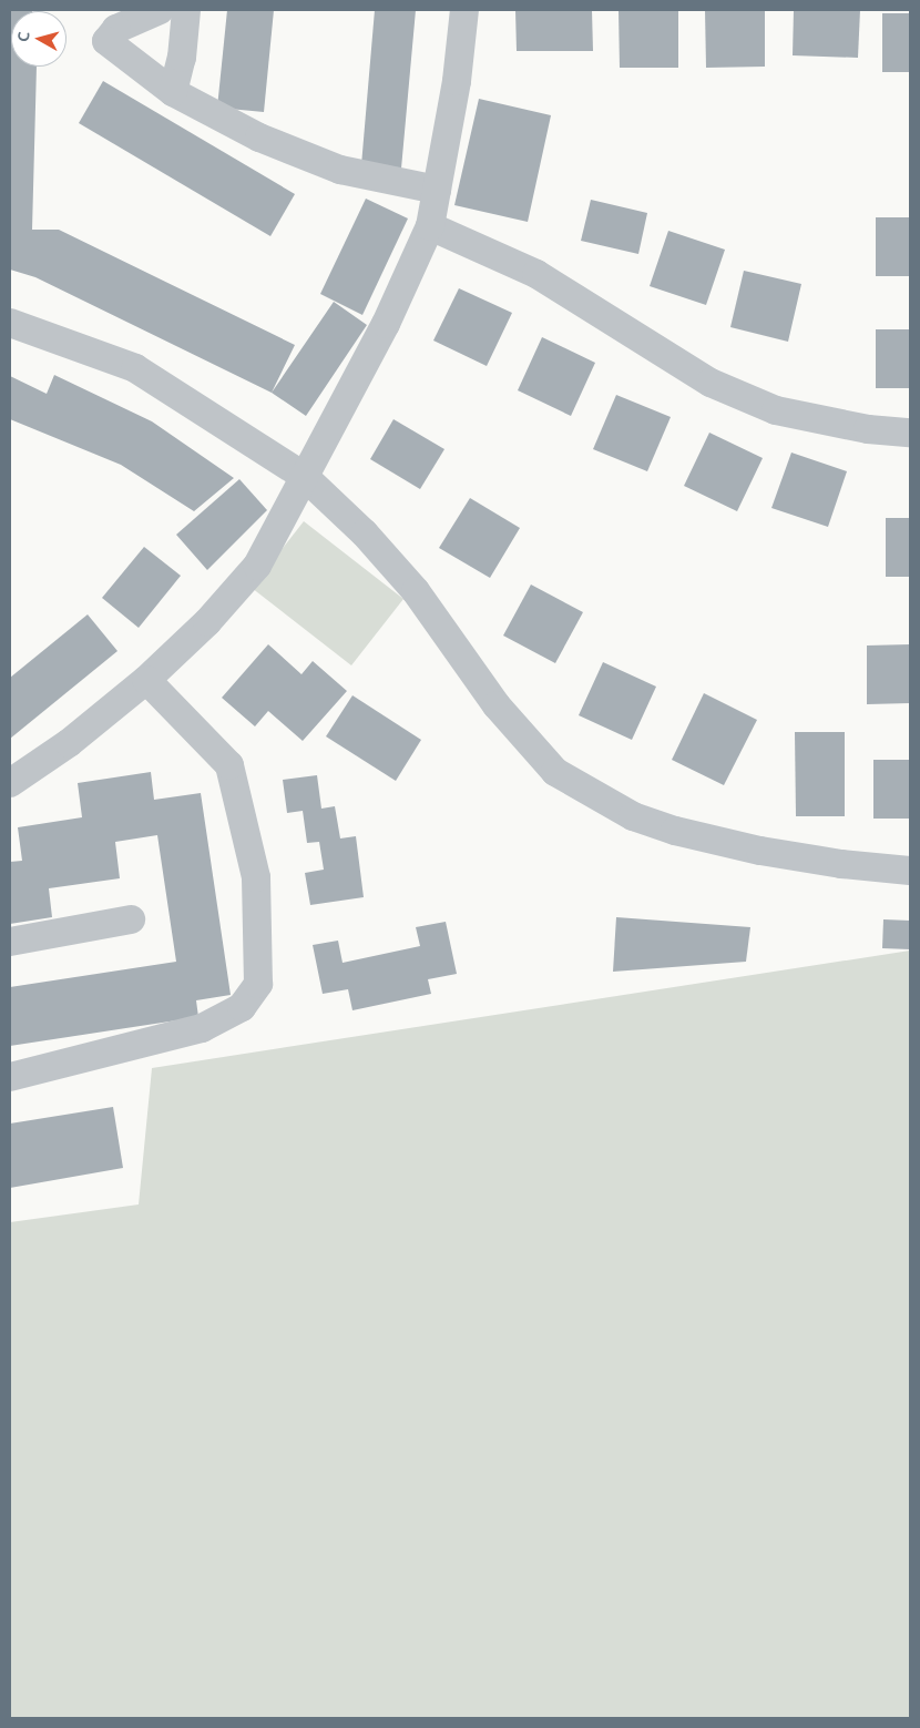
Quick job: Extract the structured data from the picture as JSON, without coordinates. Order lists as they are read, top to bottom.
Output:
{
  "north": "left"
}
